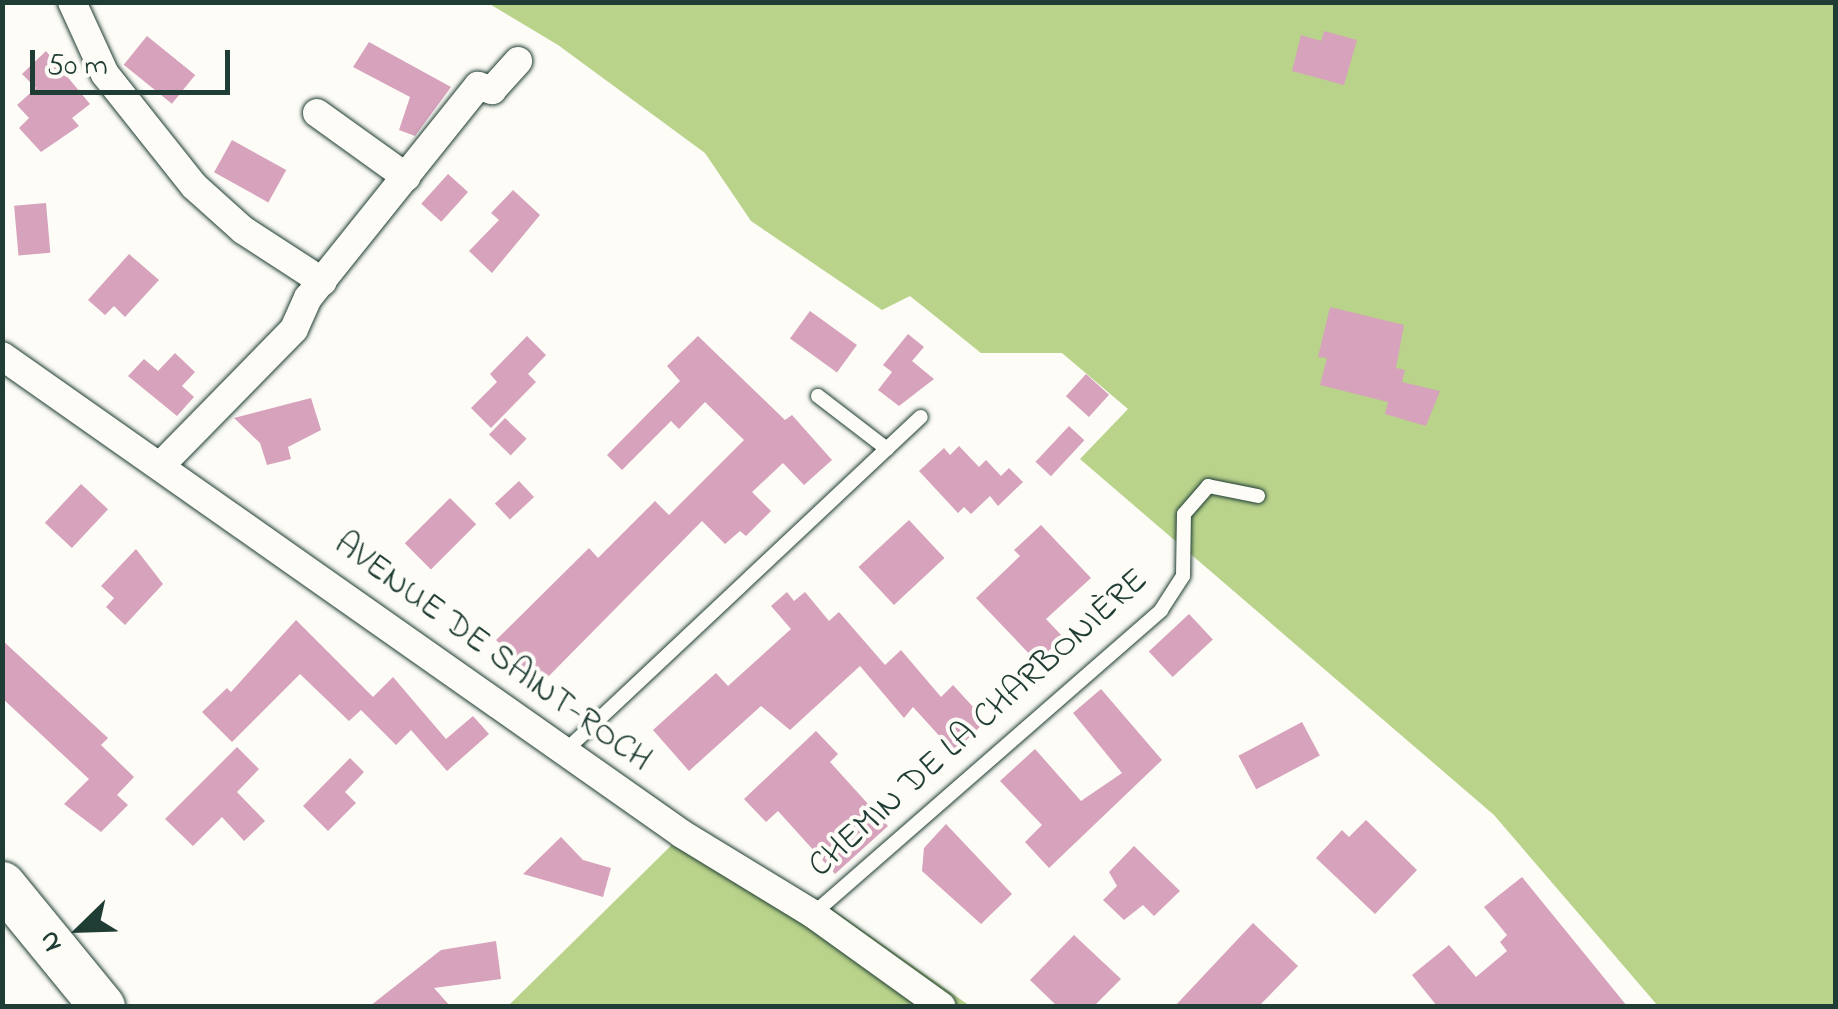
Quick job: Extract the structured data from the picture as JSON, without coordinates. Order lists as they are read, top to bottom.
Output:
{
  "streets": {
    "street": ["AVENUE DE SAINT-ROCH"],
    "lane": ["CHEMIN DE LA CHARBONIÈRE"]
  },
  "crossings": [
    ["AVENUE DE SAINT-ROCH", "CHEMIN DE LA CHARBONIÈRE"]
  ],
  "scale_bar": "50 m",
  "north": "bottom left"
}
